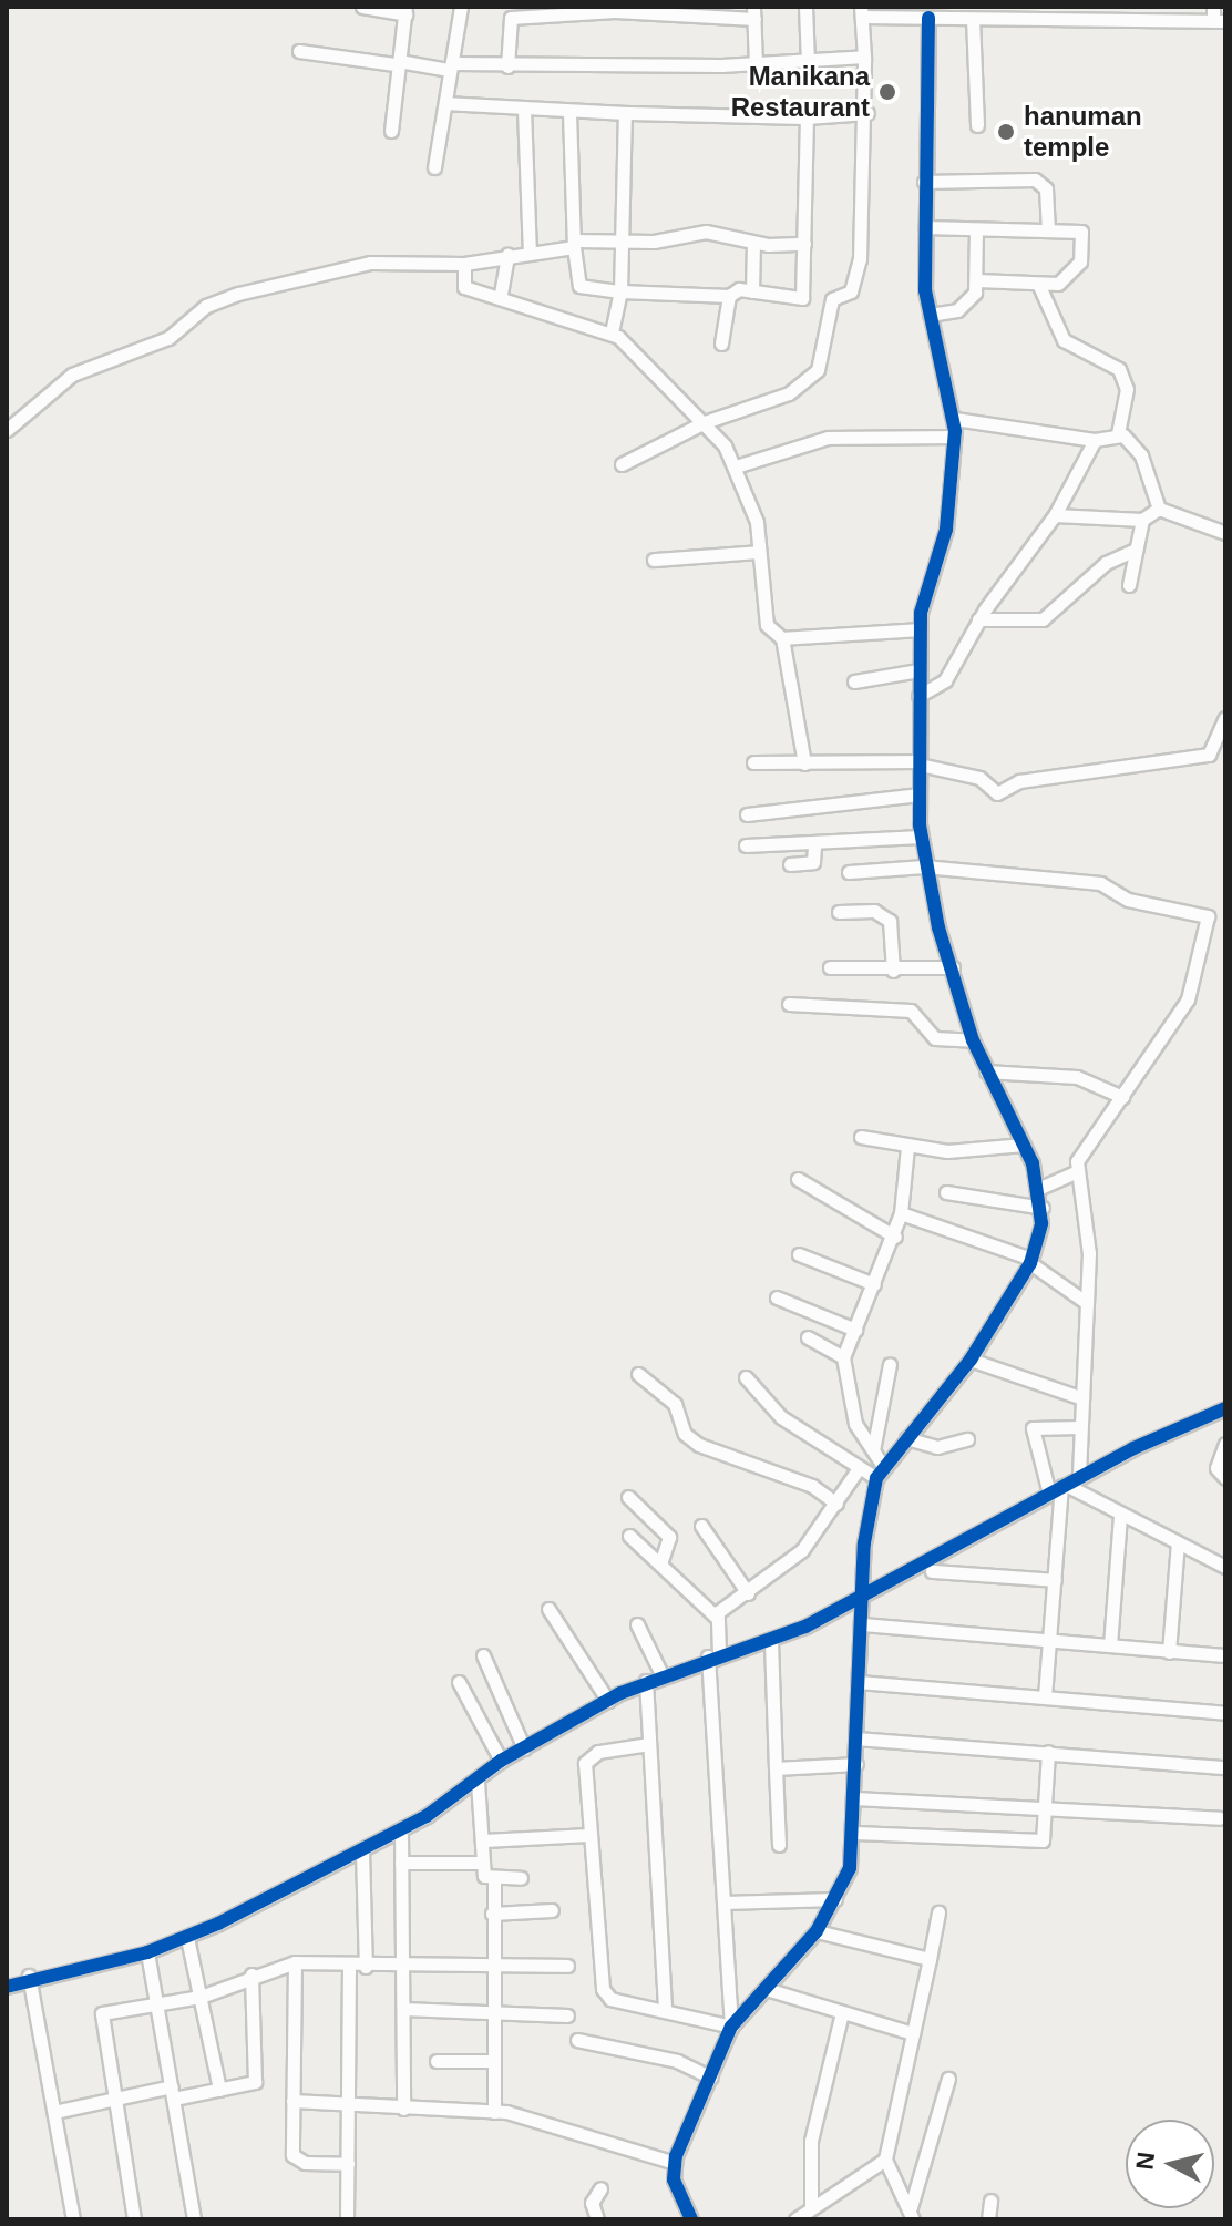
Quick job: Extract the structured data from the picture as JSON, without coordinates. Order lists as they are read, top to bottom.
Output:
{
  "places": ["Manikana Restaurant", "hanuman temple"],
  "north": "left"
}
